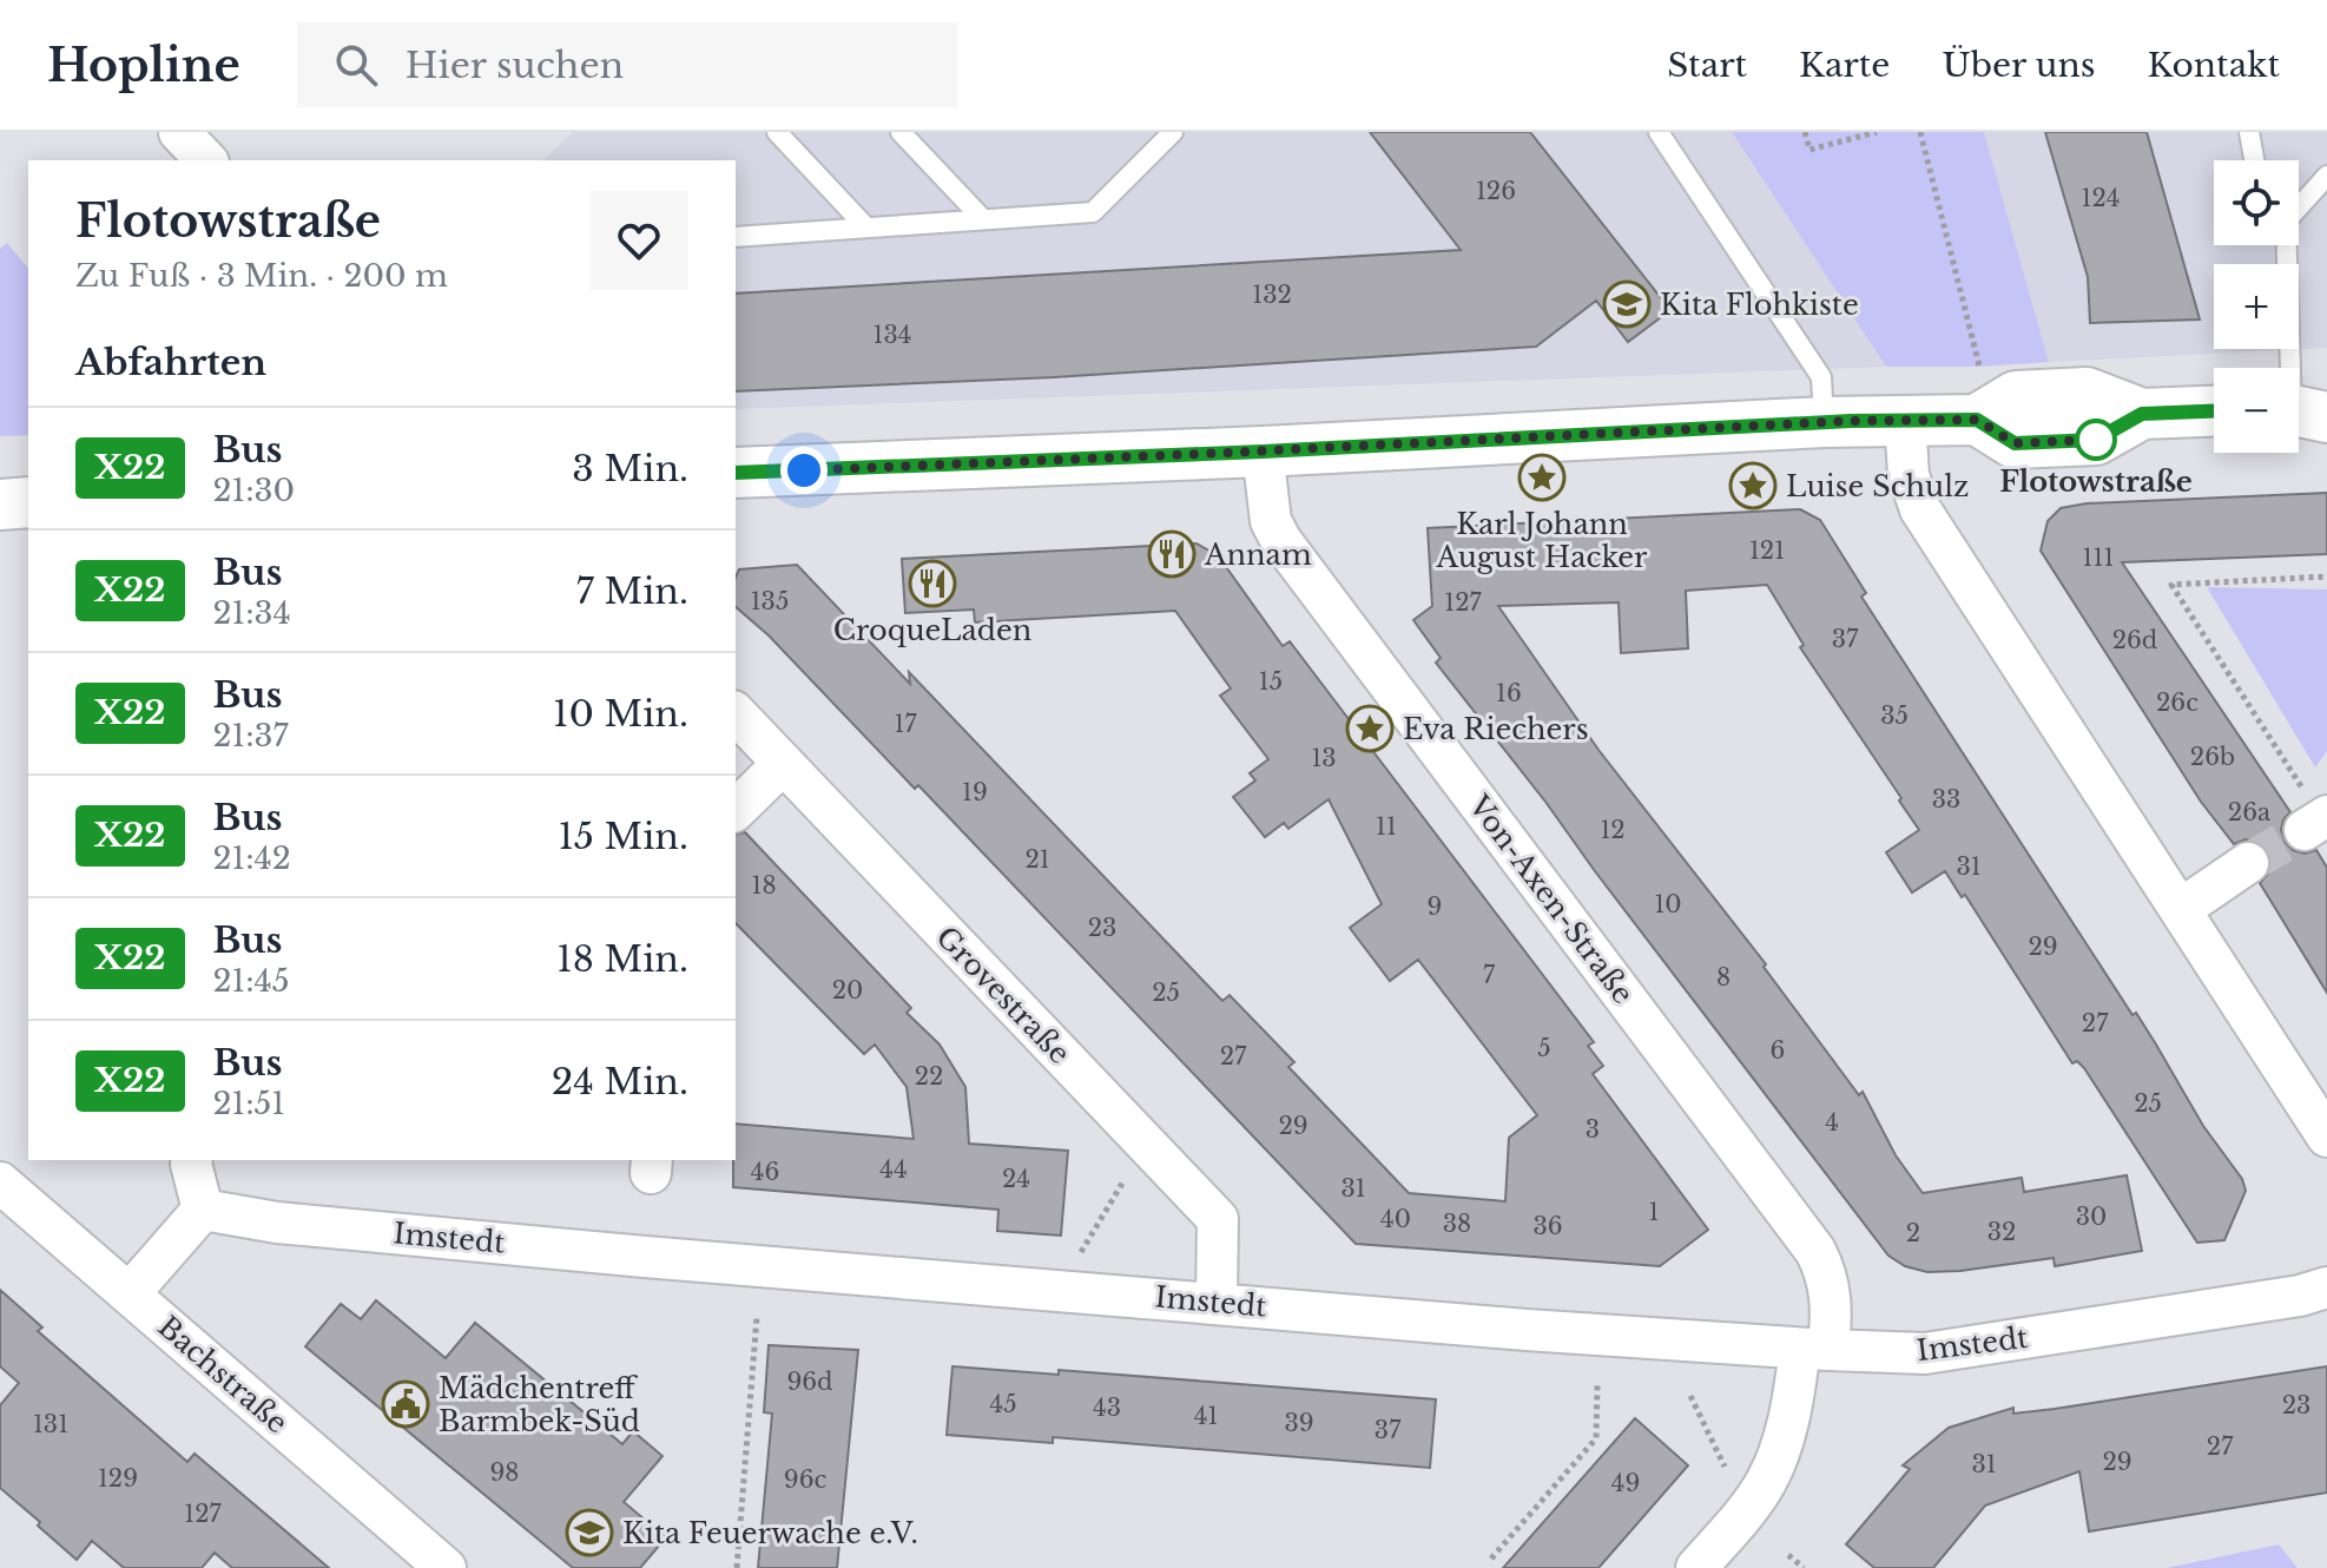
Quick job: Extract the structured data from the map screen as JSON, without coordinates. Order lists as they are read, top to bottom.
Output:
{
  "streets": {
    "street": [
      "Von-Axen-Straße",
      "Grovestraße",
      "Imstedt",
      "Bachstraße"
    ]
  },
  "crossings": [
    ["Von-Axen-Straße", "Imstedt"],
    ["Grovestraße", "Imstedt"]
  ],
  "places": {
    "school or university": ["Kita Flohkiste", "Kita Feuerwache e.V."],
    "other": ["Flotowstraße"],
    "place": ["Karl Johann August Hacker", "Luise Schulz", "Eva Riechers"],
    "restaurant": ["Annam", "CroqueLaden"],
    "public building": ["Mädchentreff Barmbek-Süd"]
  },
  "lines": ["bus line X22"],
  "house_numbers": [
    "126",
    "124",
    "132",
    "134",
    "121",
    "111",
    "135",
    "127",
    "37",
    "26d",
    "15",
    "16",
    "26c",
    "35",
    "17",
    "26b",
    "13",
    "19",
    "33",
    "26a",
    "11",
    "12",
    "21",
    "31",
    "18",
    "10",
    "9",
    "23",
    "29",
    "7",
    "8",
    "20",
    "25",
    "27",
    "5",
    "6",
    "27",
    "22",
    "25",
    "4",
    "29",
    "3",
    "44",
    "46",
    "24",
    "31",
    "1",
    "30",
    "40",
    "38",
    "36",
    "32",
    "2",
    "96d",
    "45",
    "23",
    "43",
    "41",
    "39",
    "131",
    "37",
    "27",
    "29",
    "31",
    "98",
    "129",
    "96c",
    "49",
    "127"
  ],
  "page": {
    "header": "Hopline",
    "search": "Hier suchen",
    "nav": [
      "Start",
      "Karte",
      "Über uns",
      "Kontakt"
    ],
    "map_buttons": ["+", "−"],
    "heading": [
      ["Flotowstraße", "Zu Fuß · 3 Min. · 200 m"],
      "Abfahrten"
    ],
    "list": [
      {
        "mark": "X22",
        "name": "Bus",
        "note": "21:30",
        "value": "3 Min."
      },
      {
        "mark": "X22",
        "name": "Bus",
        "note": "21:34",
        "value": "7 Min."
      },
      {
        "mark": "X22",
        "name": "Bus",
        "note": "21:37",
        "value": "10 Min."
      },
      {
        "mark": "X22",
        "name": "Bus",
        "note": "21:42",
        "value": "15 Min."
      },
      {
        "mark": "X22",
        "name": "Bus",
        "note": "21:45",
        "value": "18 Min."
      },
      {
        "mark": "X22",
        "name": "Bus",
        "note": "21:51",
        "value": "24 Min."
      }
    ]
  }
}
